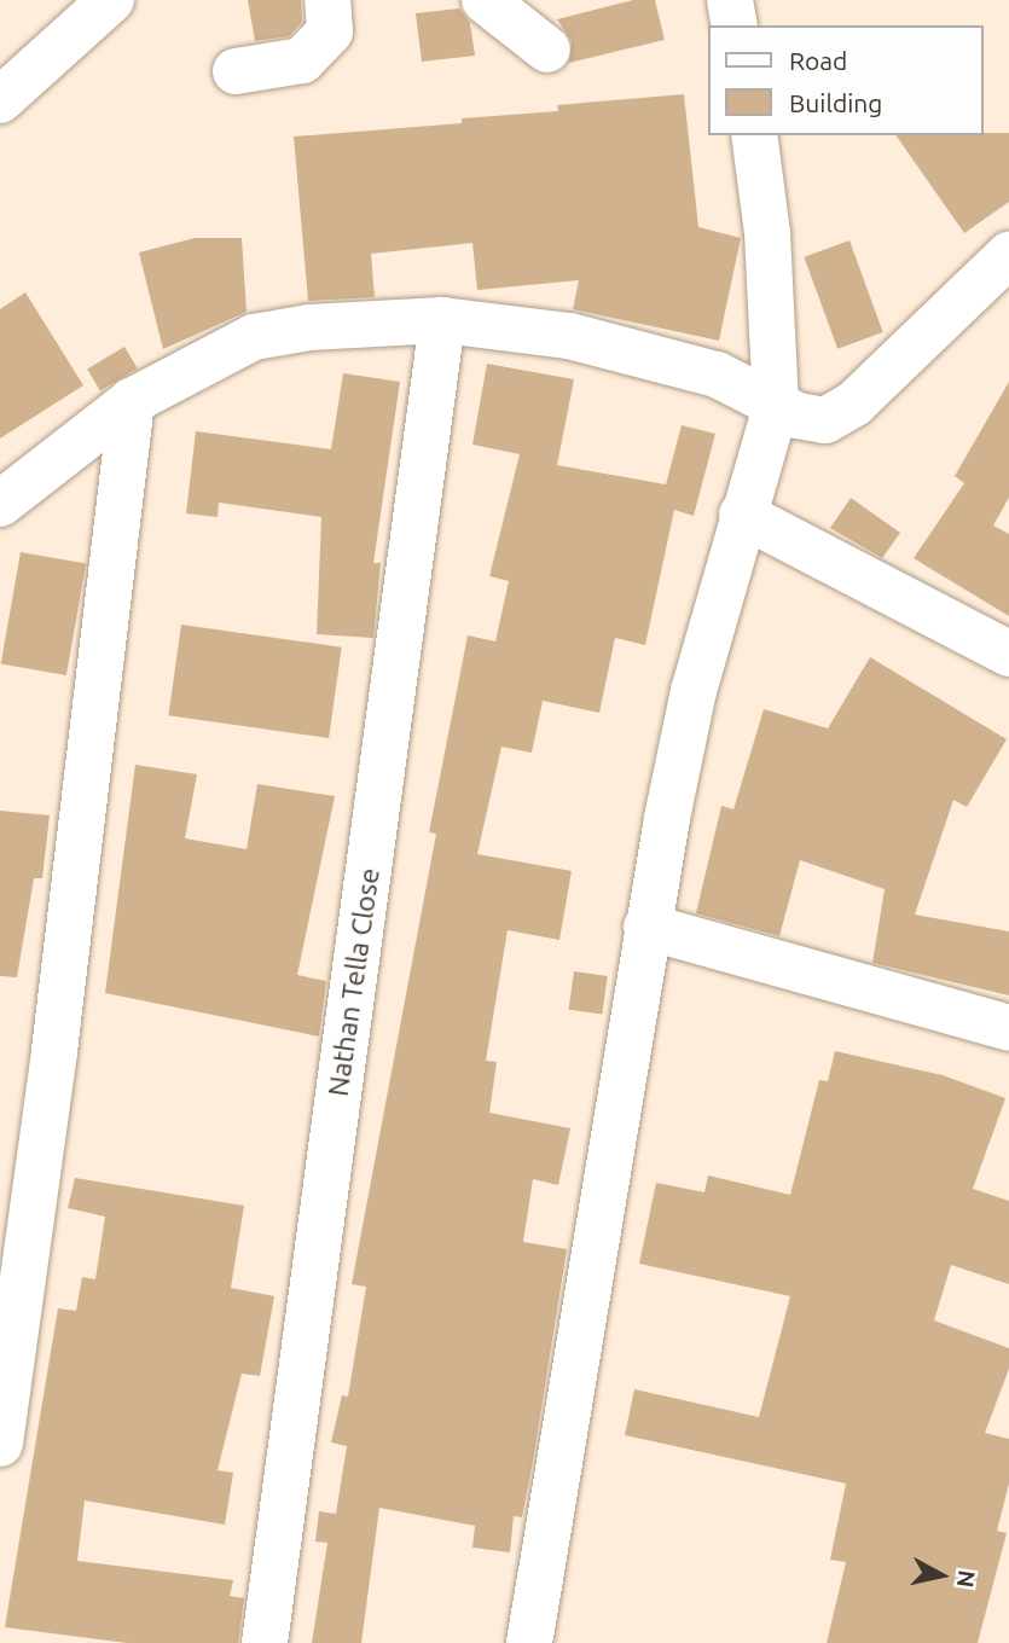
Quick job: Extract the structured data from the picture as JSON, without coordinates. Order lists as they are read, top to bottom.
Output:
{
  "streets": {
    "street": ["Nathan Tella Close"]
  },
  "legend": ["Road", "Building"],
  "north": "right"
}
